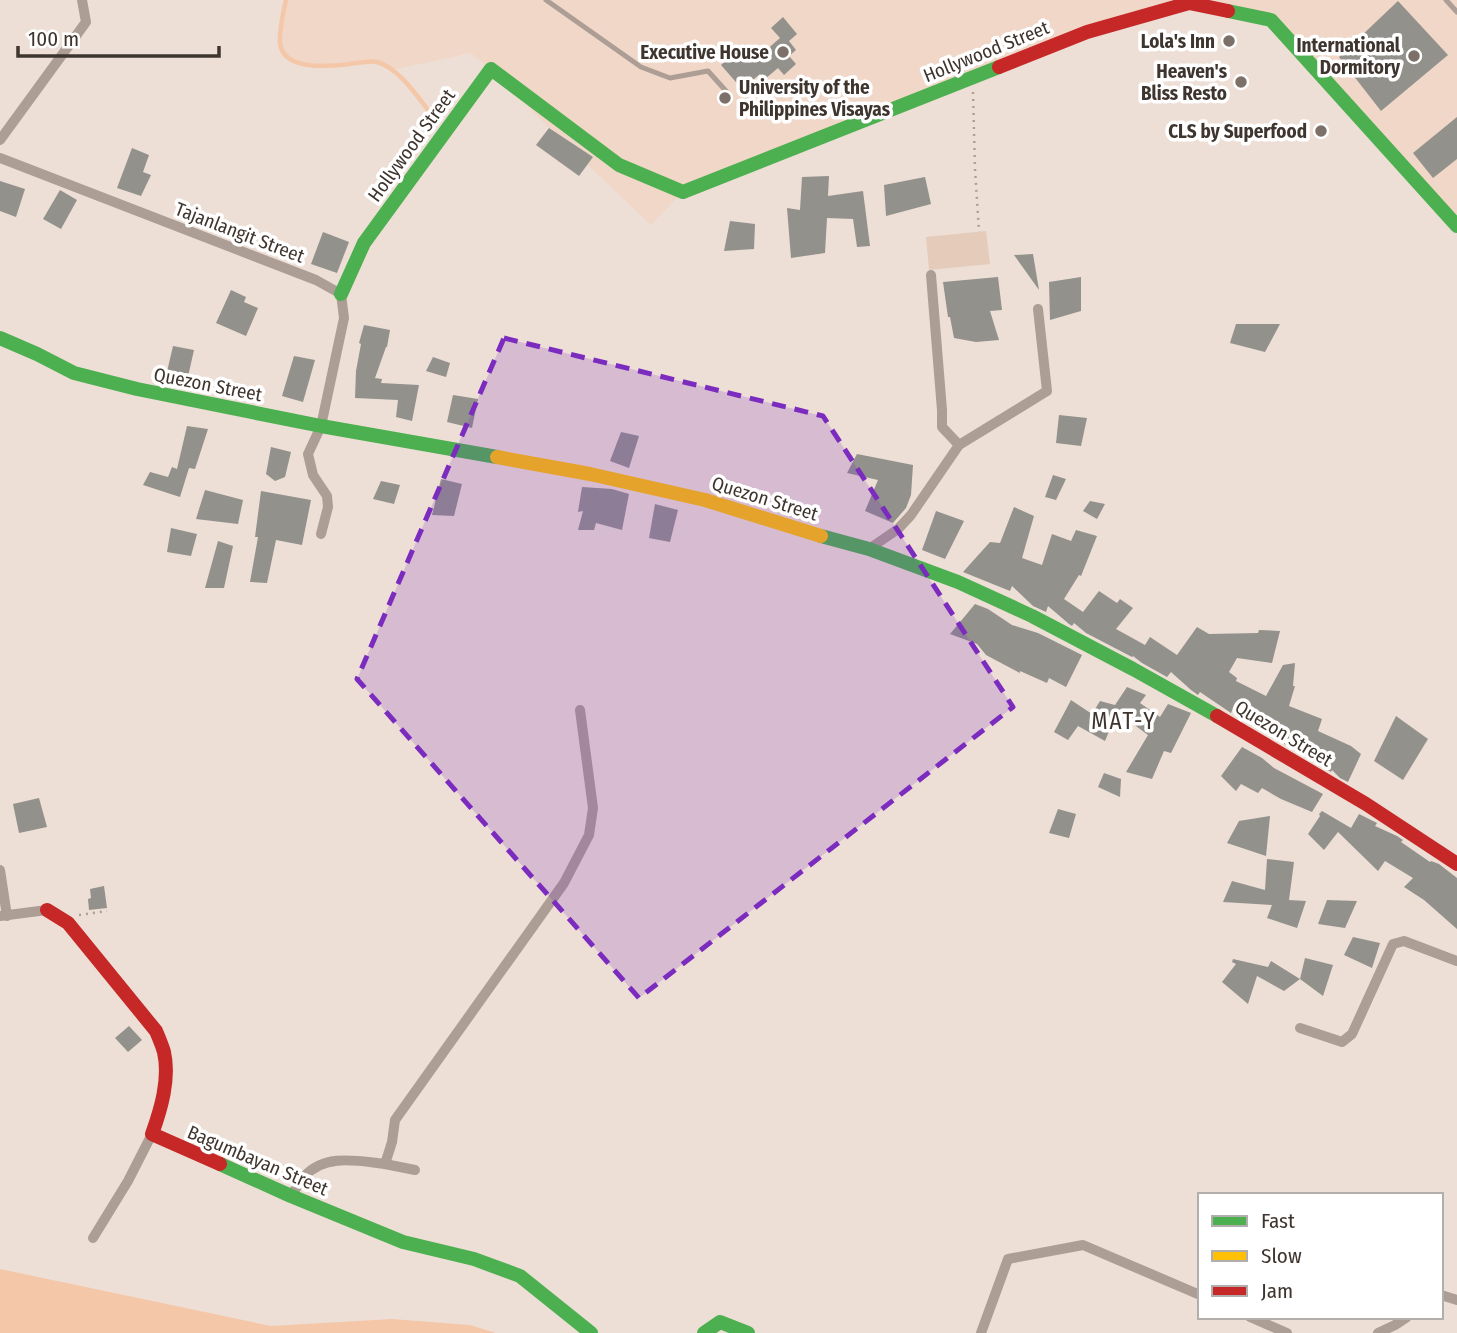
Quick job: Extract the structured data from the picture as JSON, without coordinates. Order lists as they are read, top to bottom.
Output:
{
  "streets": {
    "street": [
      "Hollywood Street",
      "Tajanlangit Street",
      "Quezon Street",
      "Bagumbayan Street"
    ]
  },
  "crossings": [
    ["Hollywood Street", "Tajanlangit Street"]
  ],
  "districts": ["MAT-Y"],
  "places": [
    "Lola's Inn",
    "Executive House",
    "International Dormitory",
    "Heaven's Bliss Resto",
    "University of the Philippines Visayas",
    "CLS by Superfood"
  ],
  "legend": ["Fast", "Slow", "Jam"],
  "scale_bar": "100 m"
}
